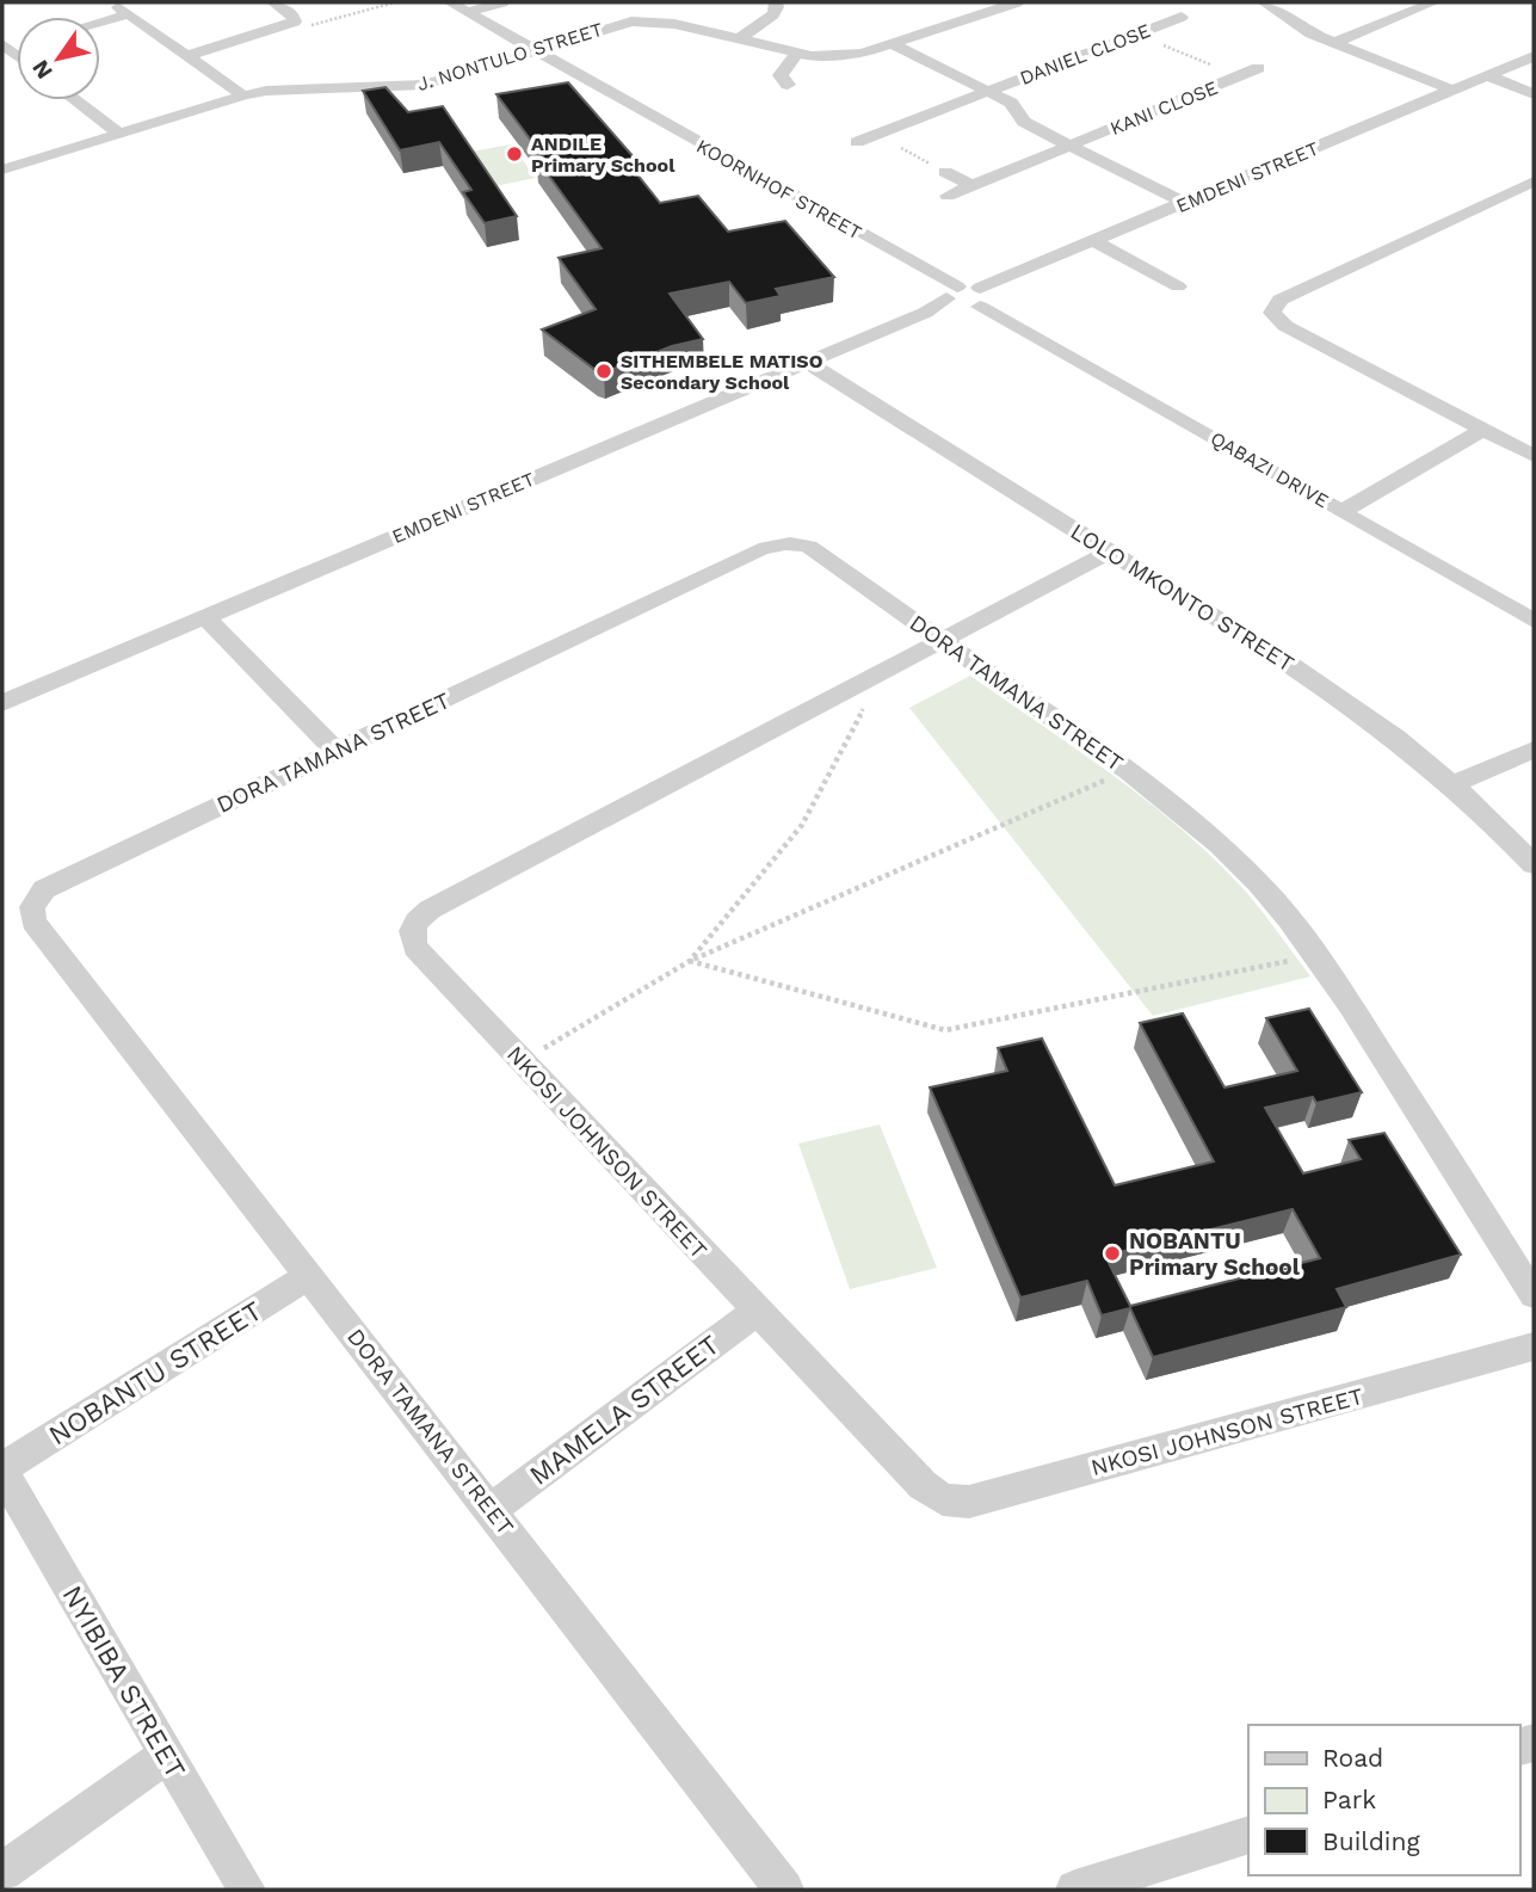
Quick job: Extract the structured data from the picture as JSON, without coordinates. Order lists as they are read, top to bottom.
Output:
{
  "streets": {
    "street": [
      "DANIEL CLOSE",
      "J. NONTULO STREET",
      "KANI CLOSE",
      "EMDENI STREET",
      "KOORNHOF STREET",
      "QABAZI DRIVE",
      "LOLO MKONTO STREET",
      "DORA TAMANA STREET",
      "NKOSI JOHNSON STREET",
      "NOBANTU STREET",
      "MAMELA STREET",
      "NYIBIBA STREET"
    ]
  },
  "crossings": [
    ["J. NONTULO STREET", "KOORNHOF STREET"],
    ["EMDENI STREET", "KOORNHOF STREET"],
    ["EMDENI STREET", "QABAZI DRIVE"],
    ["EMDENI STREET", "LOLO MKONTO STREET"],
    ["LOLO MKONTO STREET", "NKOSI JOHNSON STREET"],
    ["DORA TAMANA STREET", "NKOSI JOHNSON STREET"],
    ["DORA TAMANA STREET", "NOBANTU STREET"],
    ["DORA TAMANA STREET", "MAMELA STREET"],
    ["NKOSI JOHNSON STREET", "MAMELA STREET"],
    ["NOBANTU STREET", "NYIBIBA STREET"]
  ],
  "places": ["ANDILE Primary School", "SITHEMBELE MATISO Secondary School", "NOBANTU Primary School"],
  "legend": ["Road", "Park", "Building"],
  "north": "bottom left"
}
